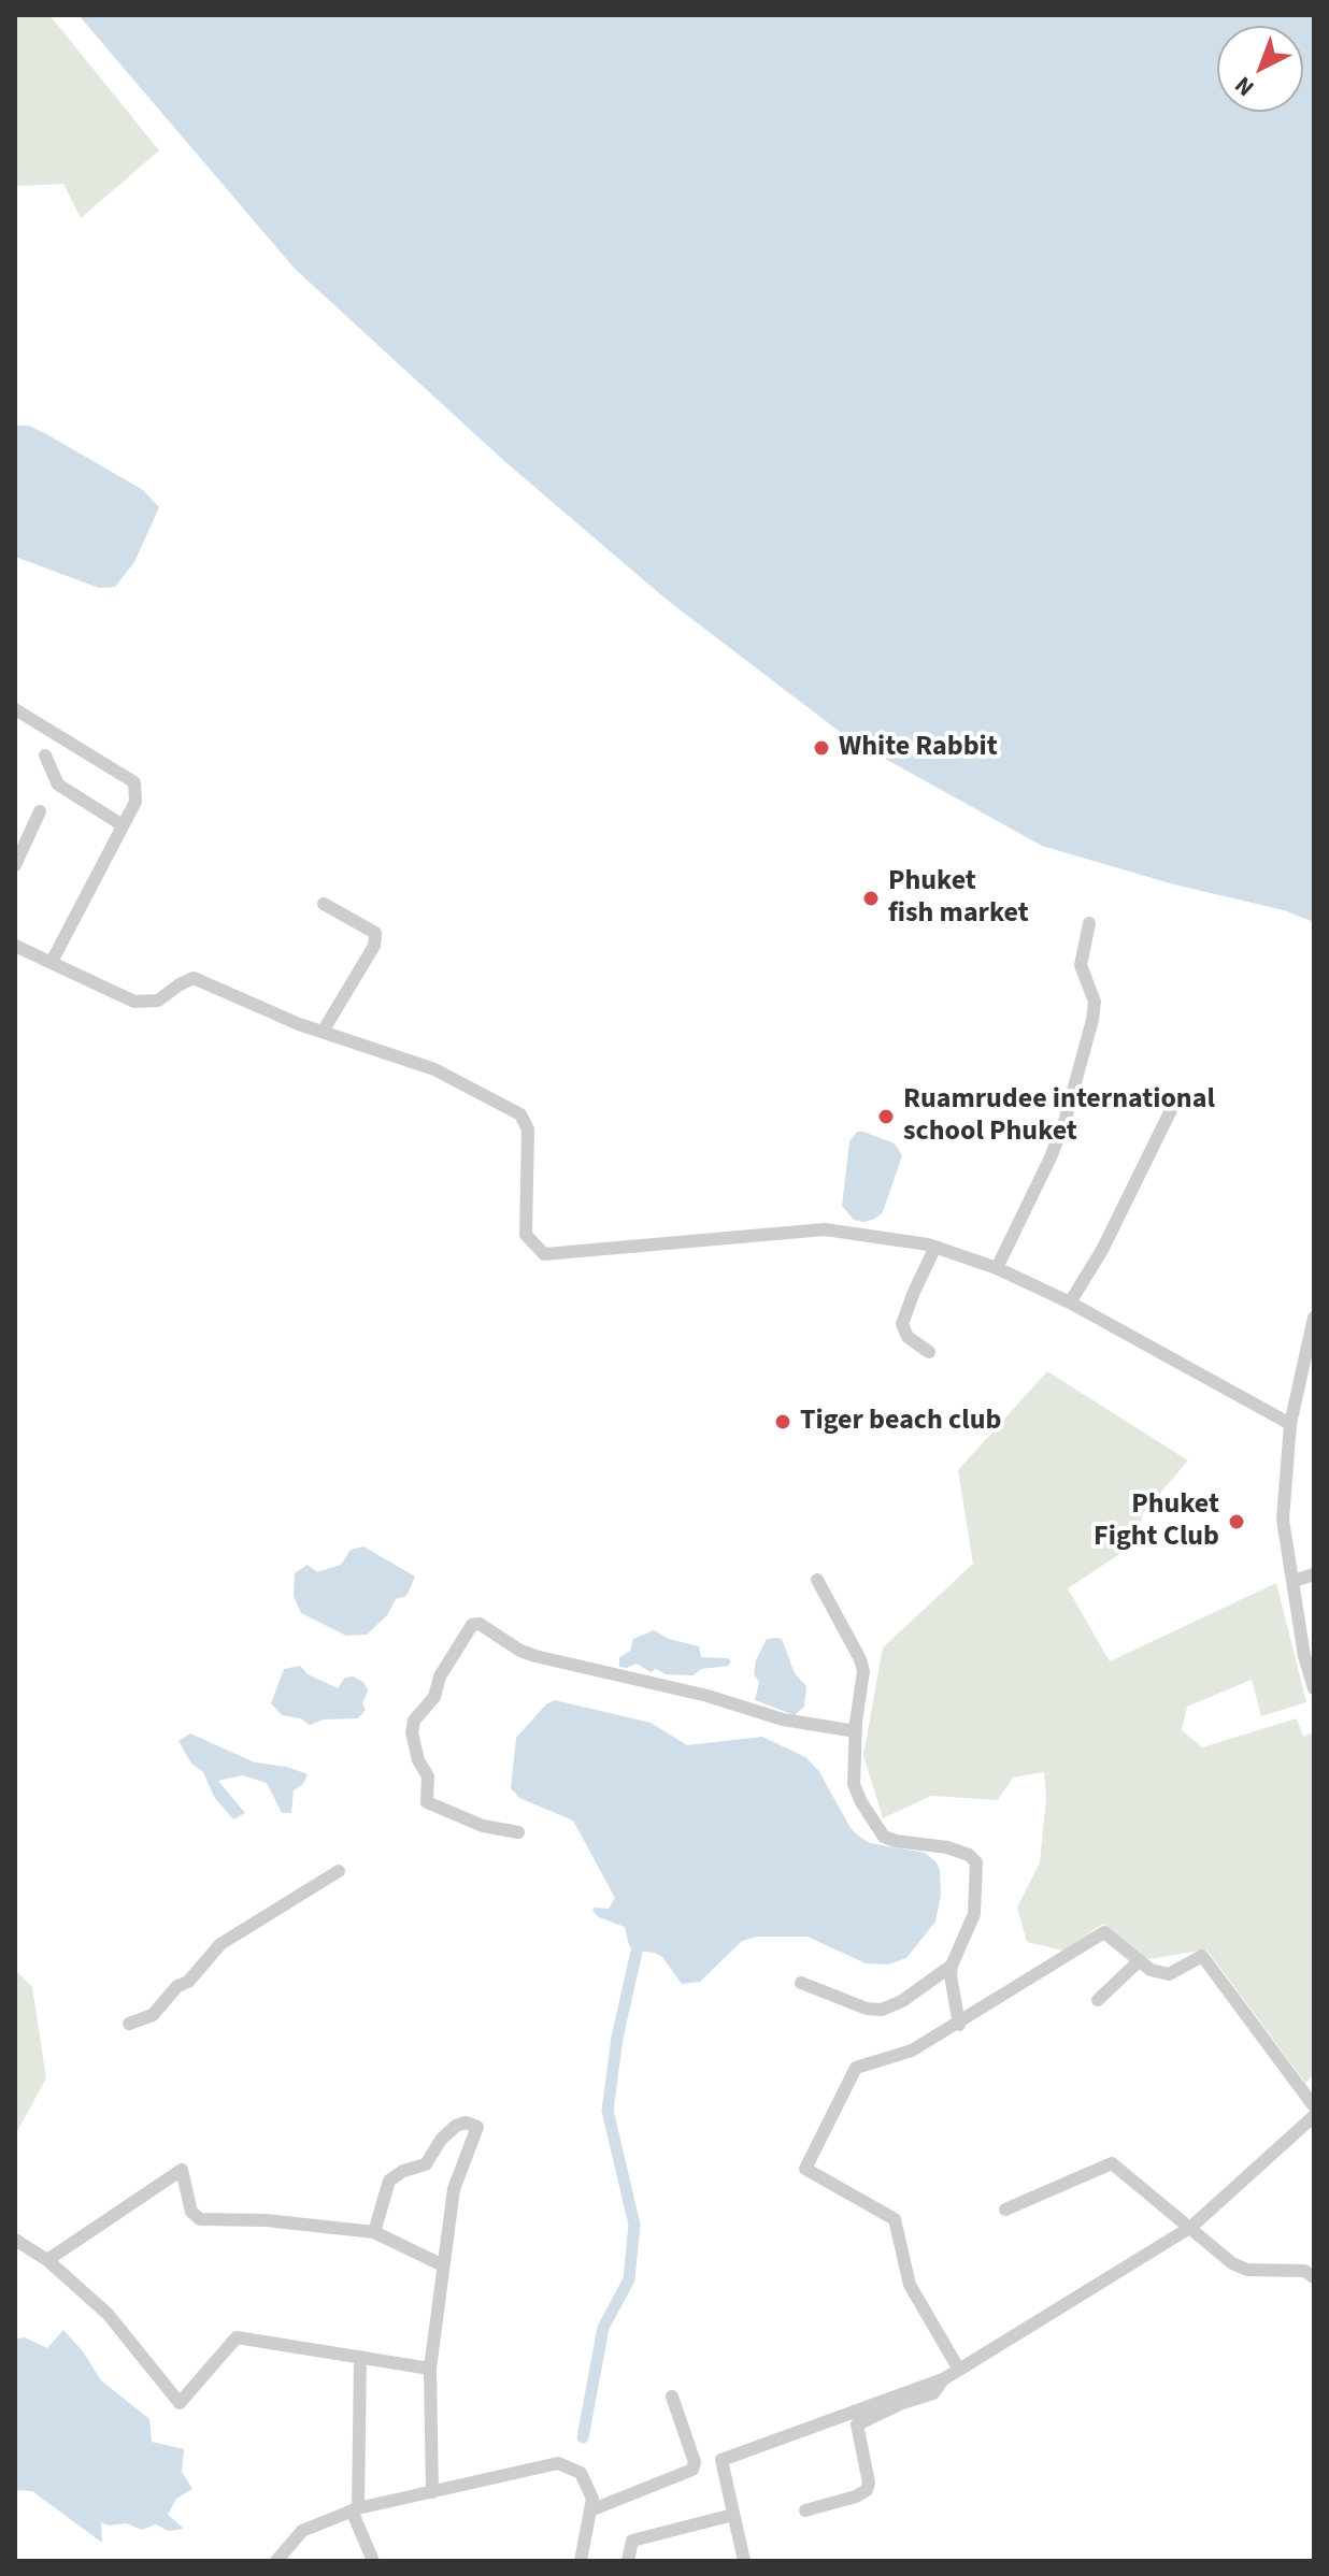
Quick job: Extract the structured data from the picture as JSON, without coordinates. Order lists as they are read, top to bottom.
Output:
{
  "places": [
    "White Rabbit",
    "Phuket fish market",
    "Ruamrudee international school Phuket",
    "Tiger beach club",
    "Phuket Fight Club"
  ],
  "north": "bottom left"
}
